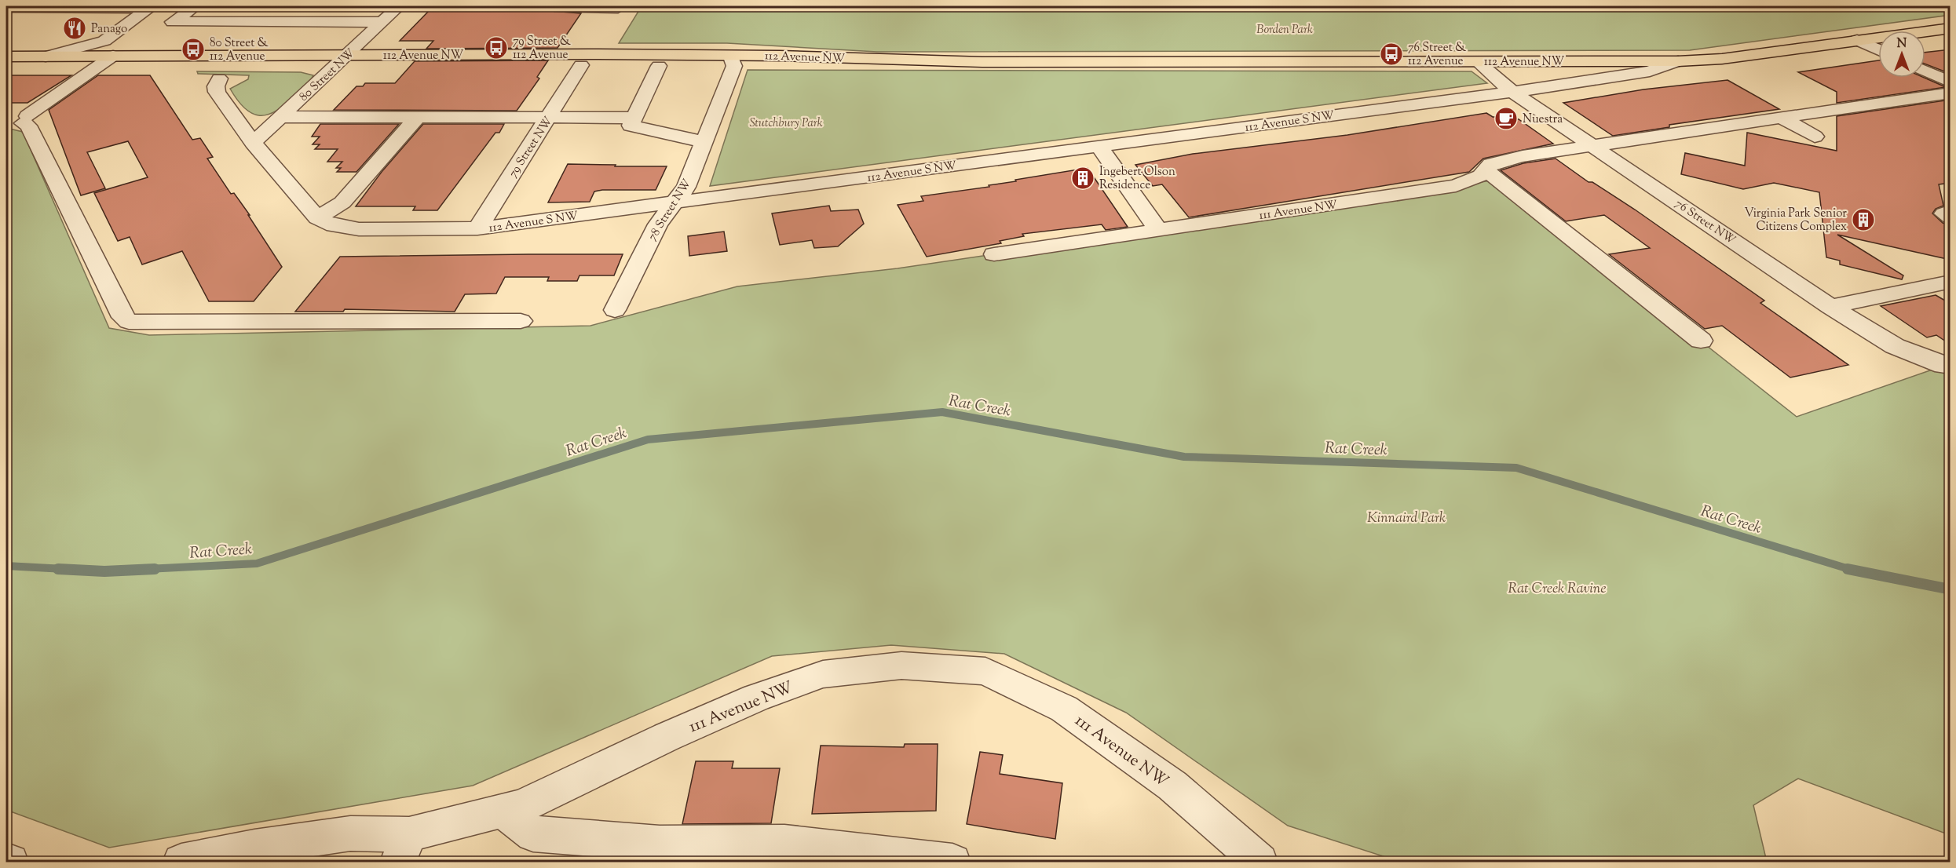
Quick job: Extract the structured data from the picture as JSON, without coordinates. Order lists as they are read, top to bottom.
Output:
{
  "streets": {
    "main road": ["112 Avenue NW"],
    "street": [
      "80 Street NW",
      "112 Avenue S NW",
      "79 Street NW",
      "78 Street NW",
      "111 Avenue NW",
      "76 Street NW"
    ]
  },
  "crossings": [
    ["112 Avenue NW", "80 Street NW"],
    ["112 Avenue NW", "112 Avenue S NW"],
    ["112 Avenue NW", "79 Street NW"],
    ["112 Avenue NW", "78 Street NW"],
    ["112 Avenue NW", "76 Street NW"],
    ["80 Street NW", "112 Avenue S NW"],
    ["112 Avenue S NW", "79 Street NW"],
    ["112 Avenue S NW", "78 Street NW"],
    ["112 Avenue S NW", "76 Street NW"],
    ["111 Avenue NW", "76 Street NW"]
  ],
  "water": ["Rat Creek"],
  "parks": [
    "Borden Park",
    "Stutchbury Park",
    "Kinnaird Park",
    "Rat Creek Ravine"
  ],
  "places": {
    "restaurant": ["Panago"],
    "bus stop": ["79 Street & 112 Avenue", "80 Street & 112 Avenue", "76 Street & 112 Avenue"],
    "cafe": ["Nuestra"],
    "building": ["Ingebert Olson Residence", "Virginia Park Senior Citizens Complex"]
  },
  "north": "top"
}
